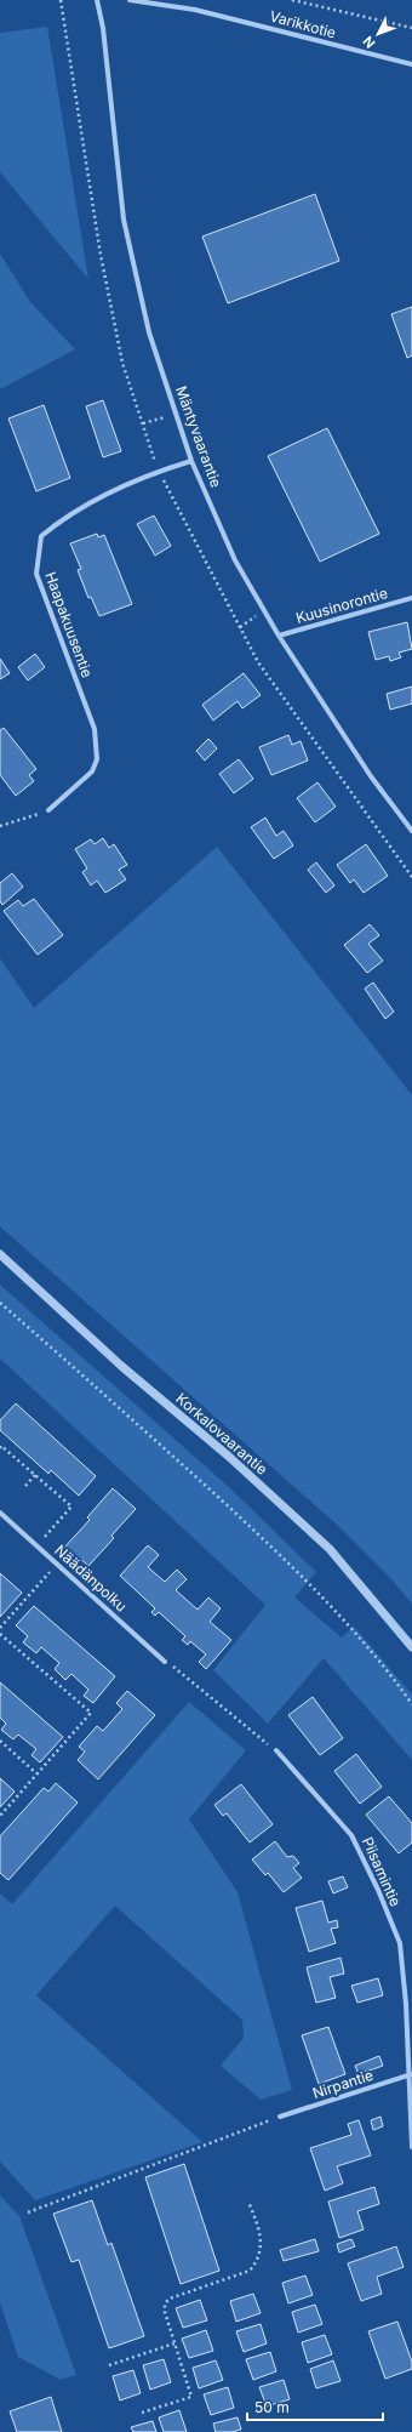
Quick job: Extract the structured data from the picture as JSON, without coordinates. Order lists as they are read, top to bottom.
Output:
{
  "streets": {
    "street": [
      "Varikkotie",
      "Mäntyvaarantie",
      "Kuusinorontie",
      "Haapakuusentie",
      "Korkalovaarantie",
      "Näädänpolku",
      "Piisamintie",
      "Nirpantie"
    ]
  },
  "crossings": [
    ["Mäntyvaarantie", "Kuusinorontie"],
    ["Mäntyvaarantie", "Haapakuusentie"],
    ["Piisamintie", "Nirpantie"]
  ],
  "scale_bar": "50 m",
  "north": "bottom left"
}
